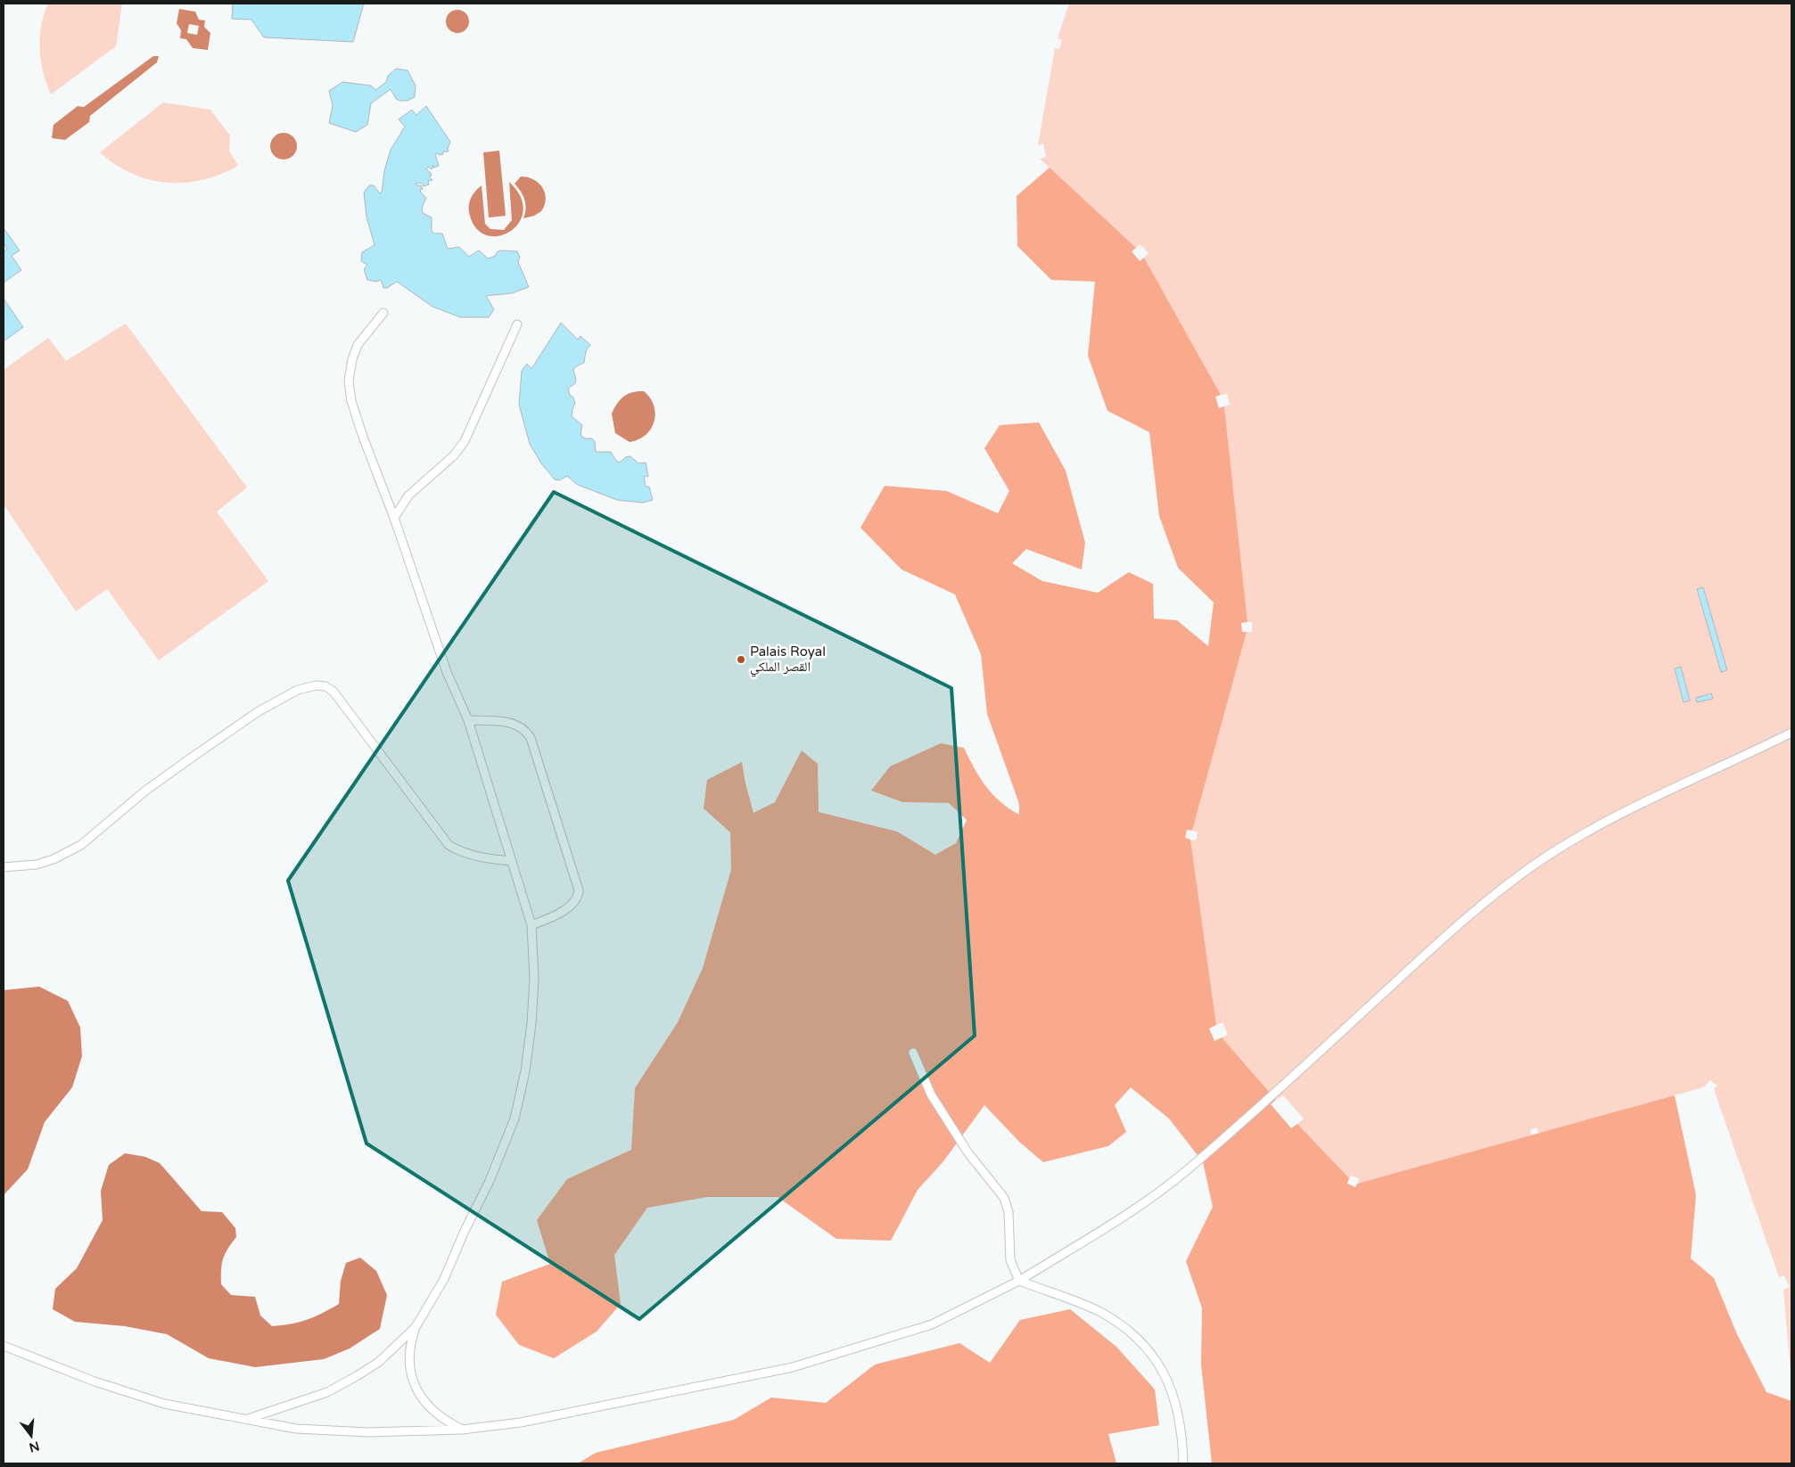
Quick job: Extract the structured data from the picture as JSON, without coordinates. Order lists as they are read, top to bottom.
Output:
{
  "places": ["Palais Royal القصر الملكي"],
  "north": "bottom"
}
